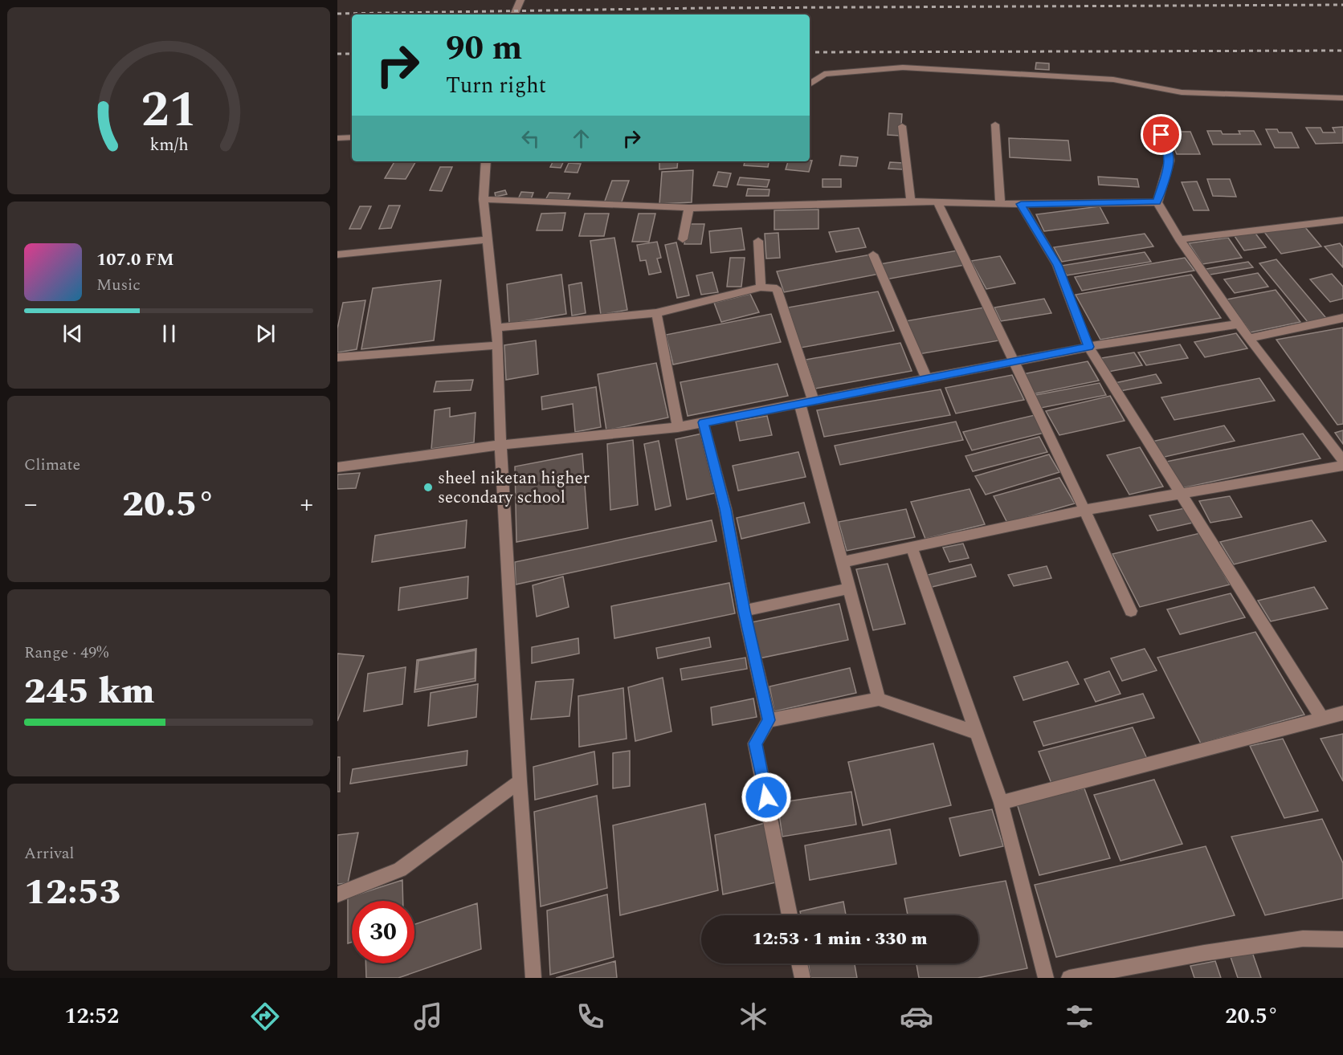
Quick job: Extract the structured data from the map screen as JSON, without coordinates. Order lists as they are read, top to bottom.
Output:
{
  "places": ["sheel niketan higher secondary school"],
  "page": {
    "turn": ["90 m", "Turn right"],
    "song": ["107.0 FM", "Music"],
    "tile": [
      "Climate",
      ["Range · 49%", "245 km"],
      ["Arrival", "12:53"]
    ],
    "heat": ["−", "20.5°", "+"],
    "limit": "30",
    "trip": "12:53 · 1 min · 330 m",
    "tabs": ["12:52", "20.5°"],
    "gauge": ["21", "km/h"]
  }
}
